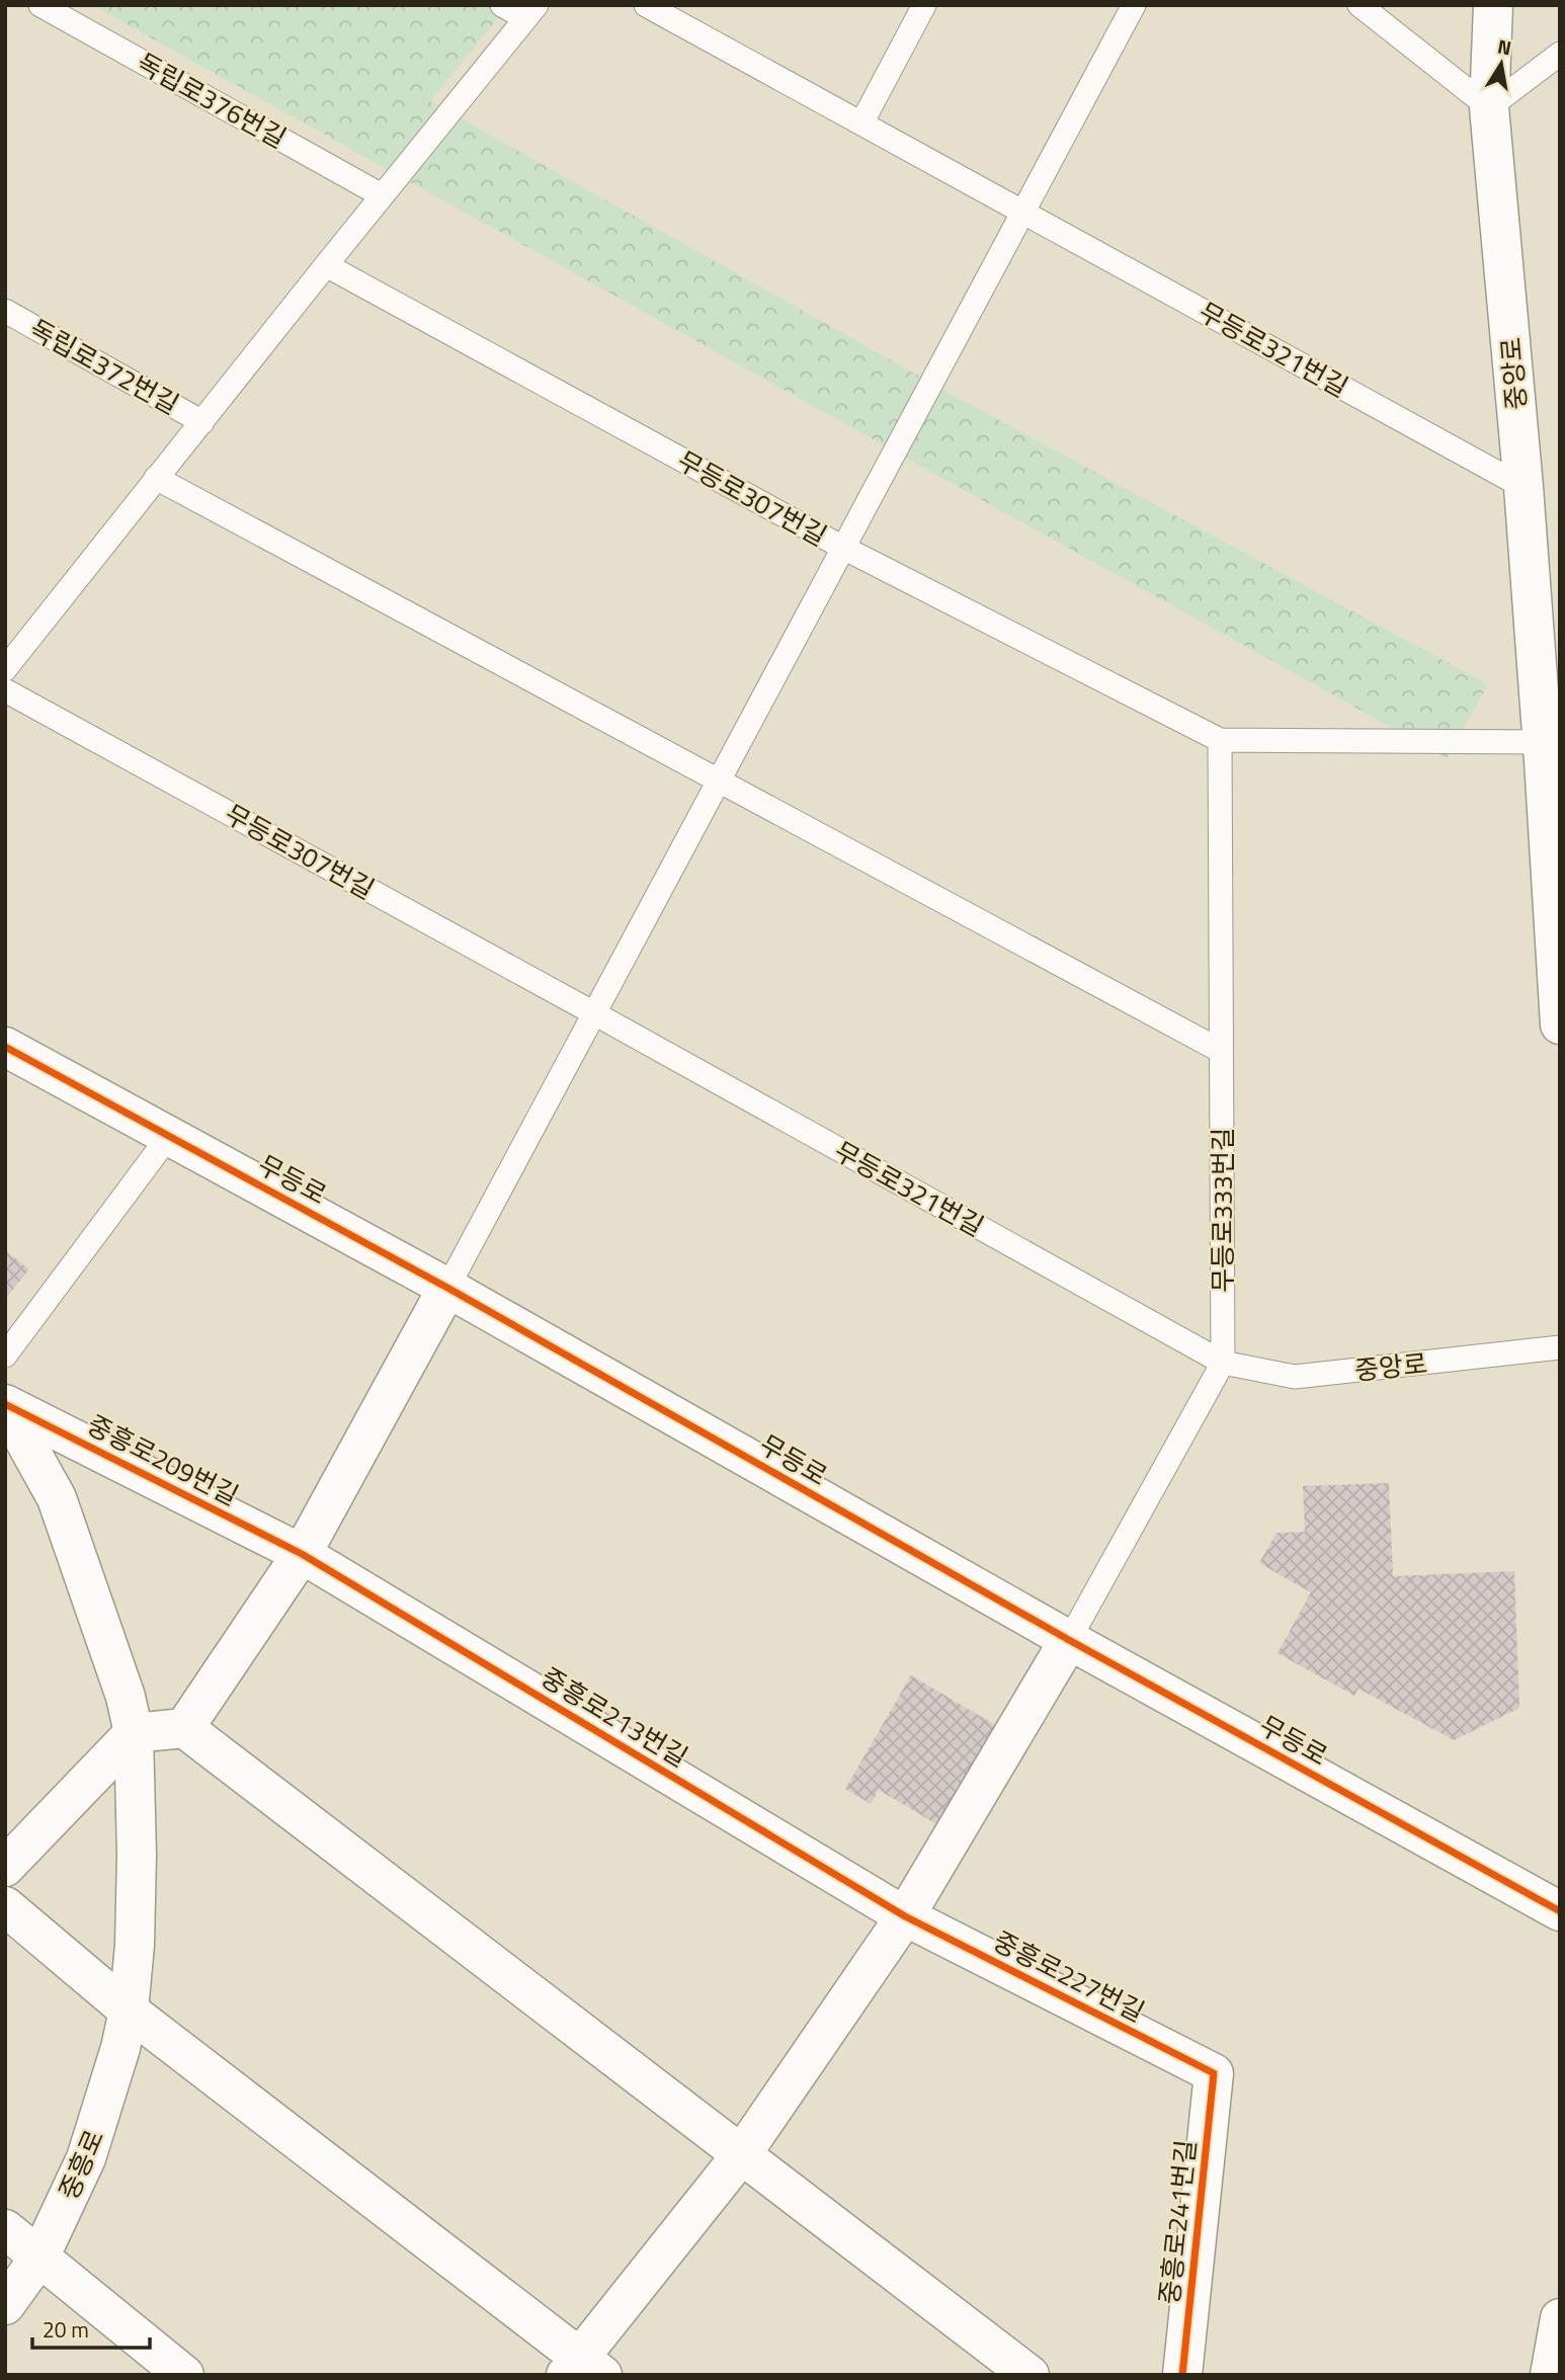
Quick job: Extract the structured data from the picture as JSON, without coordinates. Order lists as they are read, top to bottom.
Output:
{
  "streets": {
    "street": [
      "중앙로",
      "무등로",
      "중흥로209번길",
      "중흥로213번길",
      "중흥로227번길",
      "중흥로",
      "중흥로241번길"
    ],
    "lane": [
      "독립로376번길",
      "무등로321번길",
      "독립로372번길",
      "무등로307번길",
      "무등로333번길"
    ]
  },
  "crossings": [
    ["무등로321번길", "중앙로"],
    ["무등로321번길", "무등로307번길"],
    ["무등로321번길", "무등로333번길"],
    ["중앙로", "무등로333번길"],
    ["무등로", "무등로333번길"],
    ["중흥로209번길", "중흥로213번길"],
    ["중흥로213번길", "중흥로227번길"],
    ["중흥로227번길", "중흥로241번길"]
  ],
  "scale_bar": "20 m",
  "north": "top"
}
